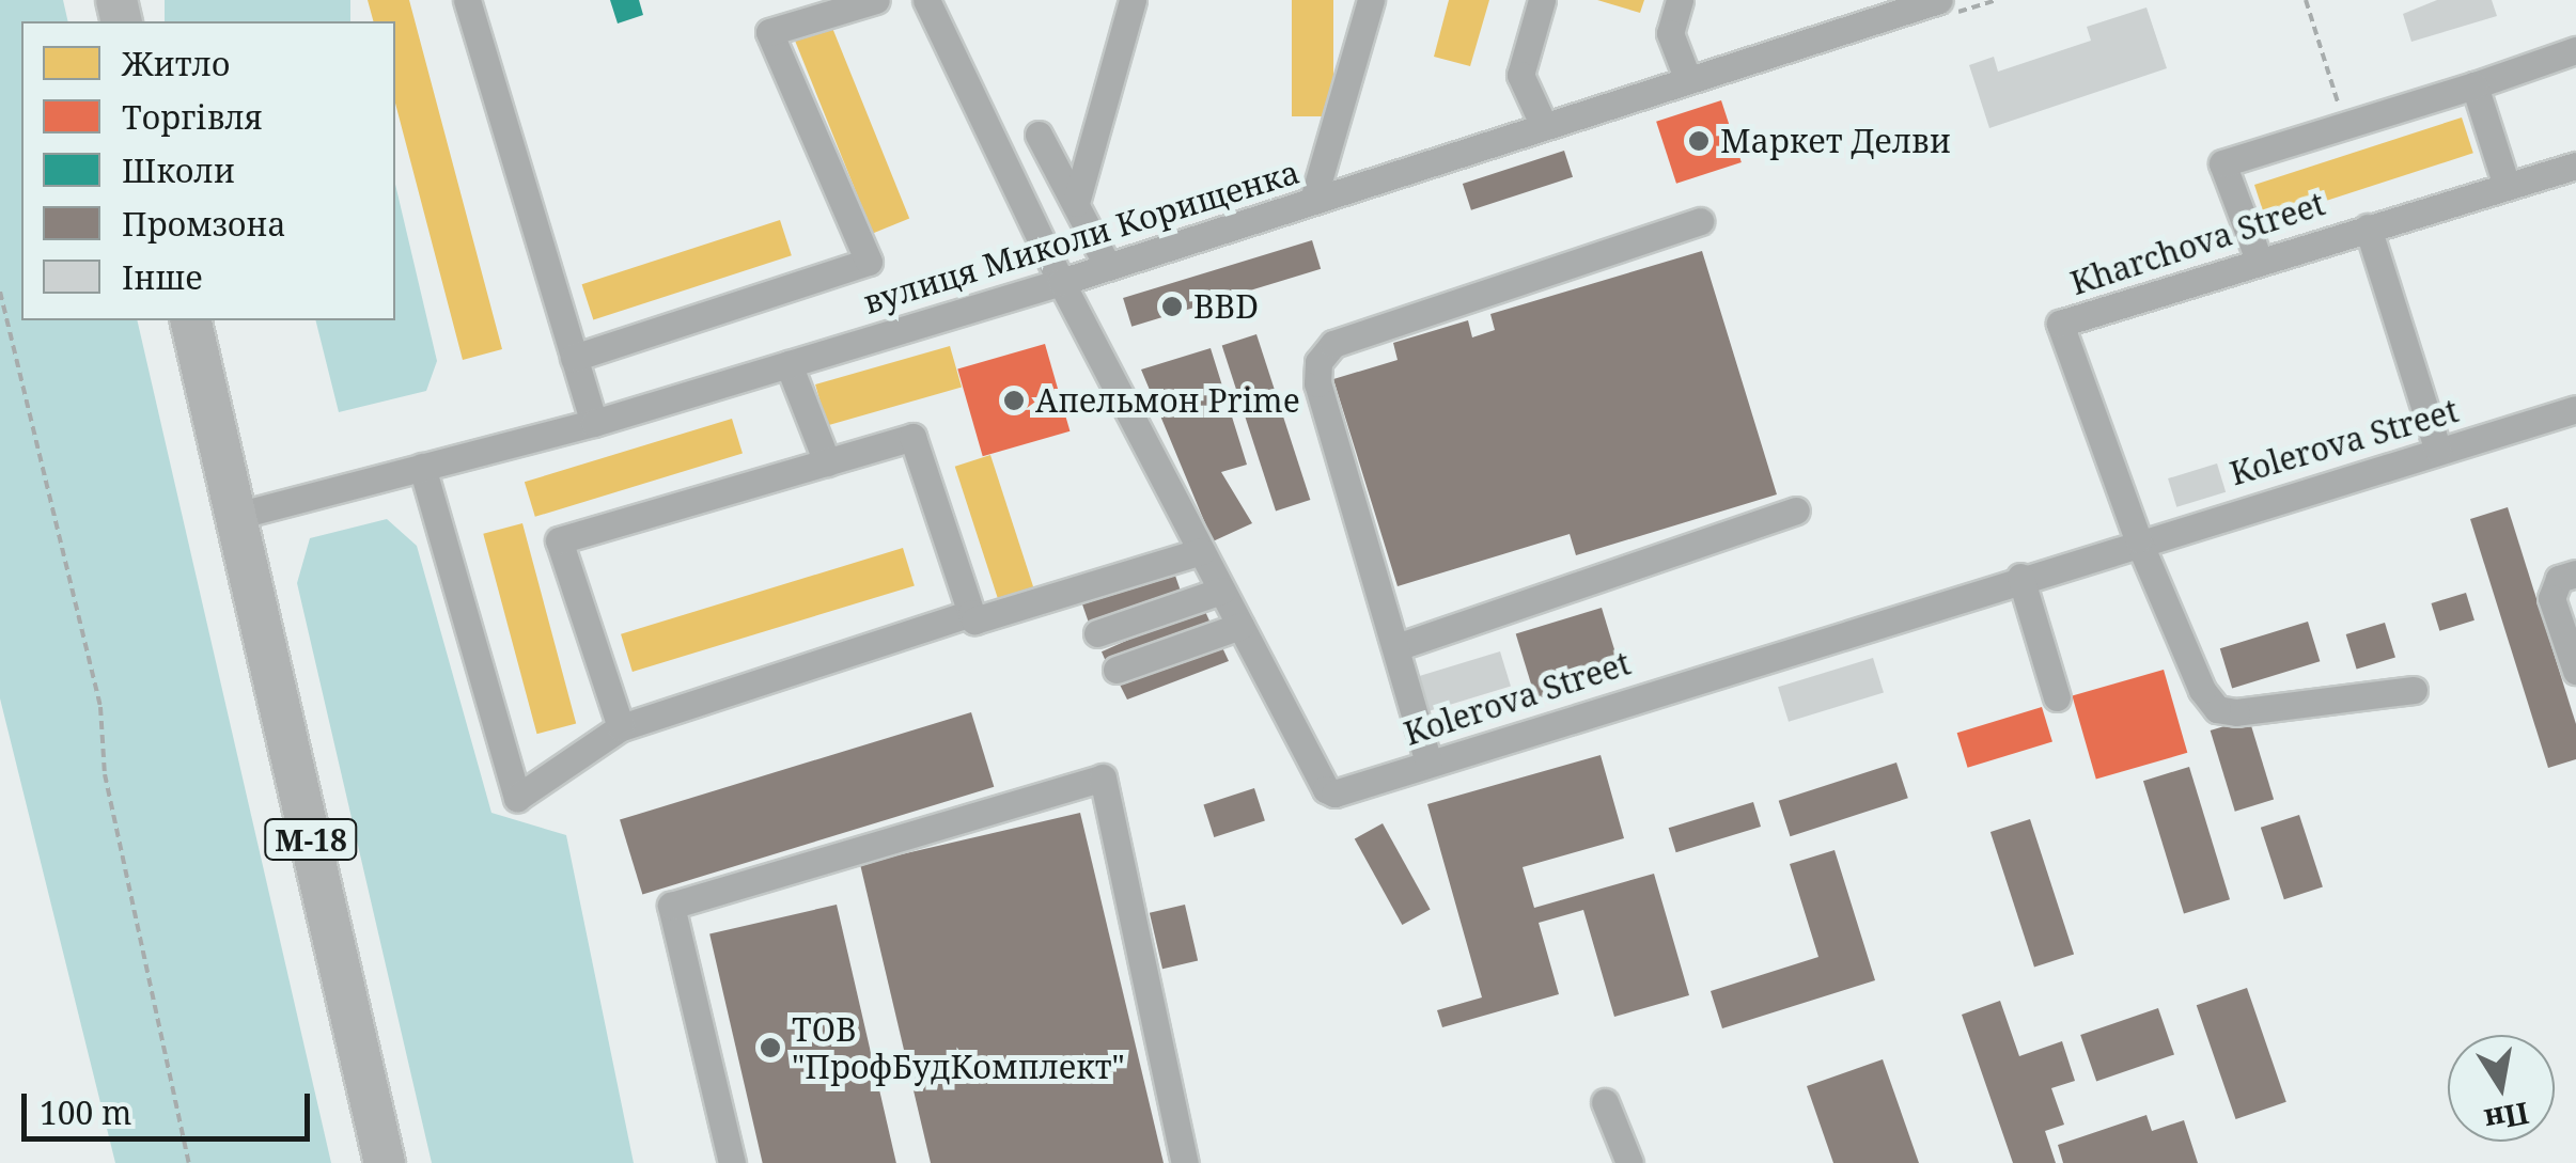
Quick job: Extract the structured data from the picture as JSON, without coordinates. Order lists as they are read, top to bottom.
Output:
{
  "streets": {
    "highway": ["М-18"],
    "street": ["вулиця Миколи Корищенка", "Kharchova Street", "Kolerova Street"]
  },
  "crossings": [
    ["вулиця Миколи Корищенка", "Kolerova Street"],
    ["вулиця Миколи Корищенка", "М-18"],
    ["Kharchova Street", "Kolerova Street"]
  ],
  "places": [
    "Маркет Делви",
    "BBD",
    "Апельмон Prime",
    "ТОВ \"ПрофБудКомплект\""
  ],
  "legend": [
    "Житло",
    "Торгівля",
    "Школи",
    "Промзона",
    "Інше"
  ],
  "scale_bar": "100 m",
  "north": "bottom"
}
